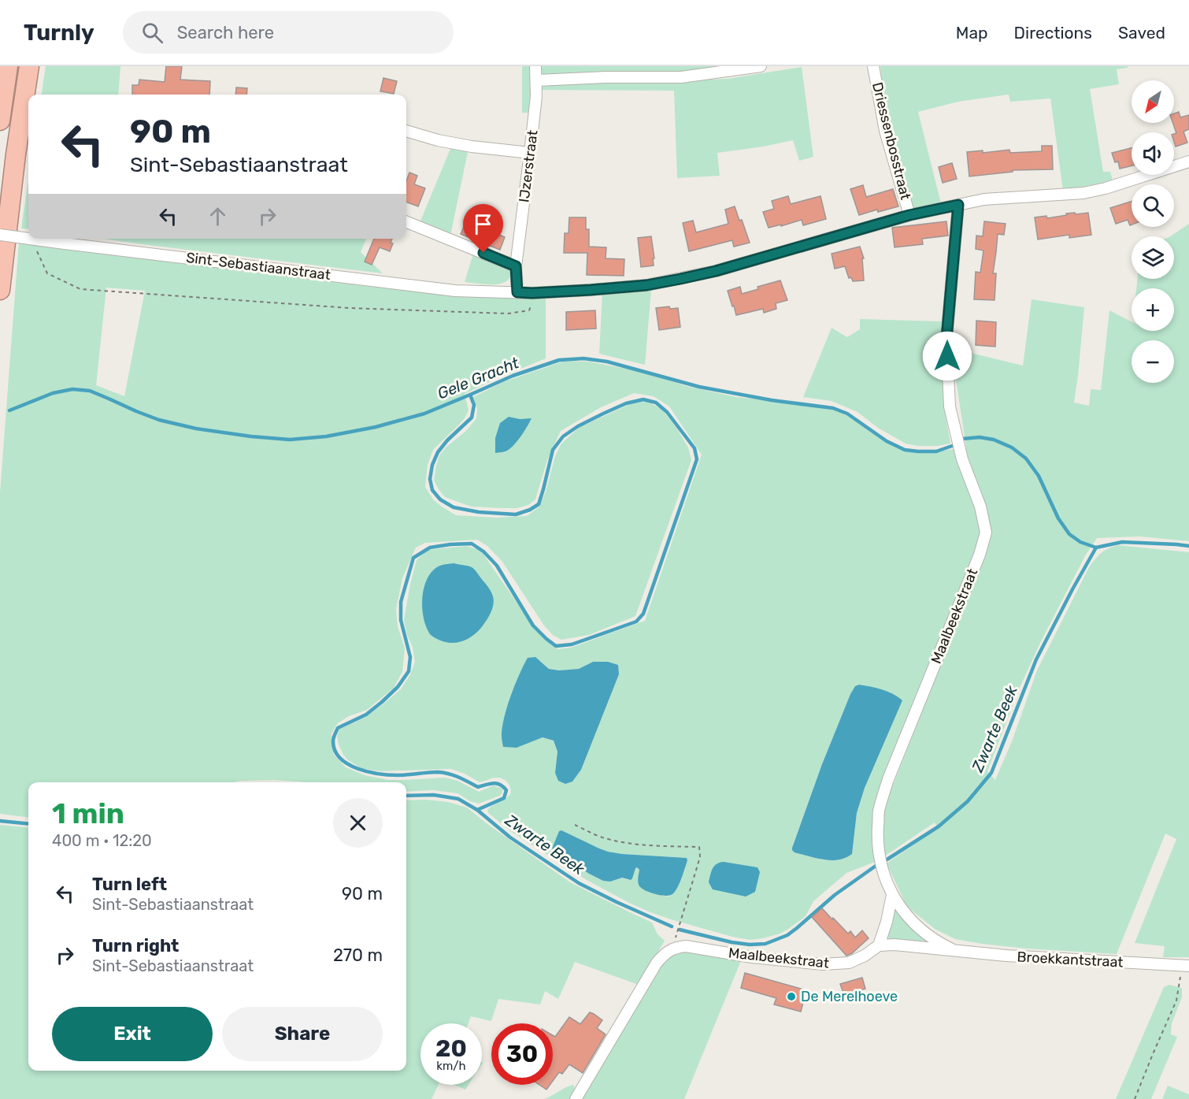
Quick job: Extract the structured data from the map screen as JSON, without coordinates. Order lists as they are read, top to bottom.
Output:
{
  "streets": {
    "street": [
      "Driessenbosstraat",
      "IJzerstraat",
      "Sint-Sebastiaanstraat",
      "Maalbeekstraat",
      "Broekkantstraat"
    ]
  },
  "crossings": [
    ["Driessenbosstraat", "Sint-Sebastiaanstraat"],
    ["Sint-Sebastiaanstraat", "Maalbeekstraat"],
    ["Maalbeekstraat", "Broekkantstraat"]
  ],
  "water": ["Gele Gracht", "Zwarte Beek"],
  "places": ["De Merelhoeve"],
  "north": "bottom left",
  "page": {
    "header": "Turnly",
    "search": "Search here",
    "nav": ["Map", "Directions", "Saved"],
    "map_buttons": ["+", "−"],
    "turn": ["90 m", "Sint-Sebastiaanstraat"],
    "heading": ["1 min", "400 m · 12:20"],
    "list": [
      {
        "name": "Turn left",
        "note": "Sint-Sebastiaanstraat",
        "value": "90 m"
      },
      {
        "name": "Turn right",
        "note": "Sint-Sebastiaanstraat",
        "value": "270 m"
      }
    ],
    "buttons": ["Exit", "Share"],
    "speed": "20 km/h",
    "limit": "30"
  }
}
